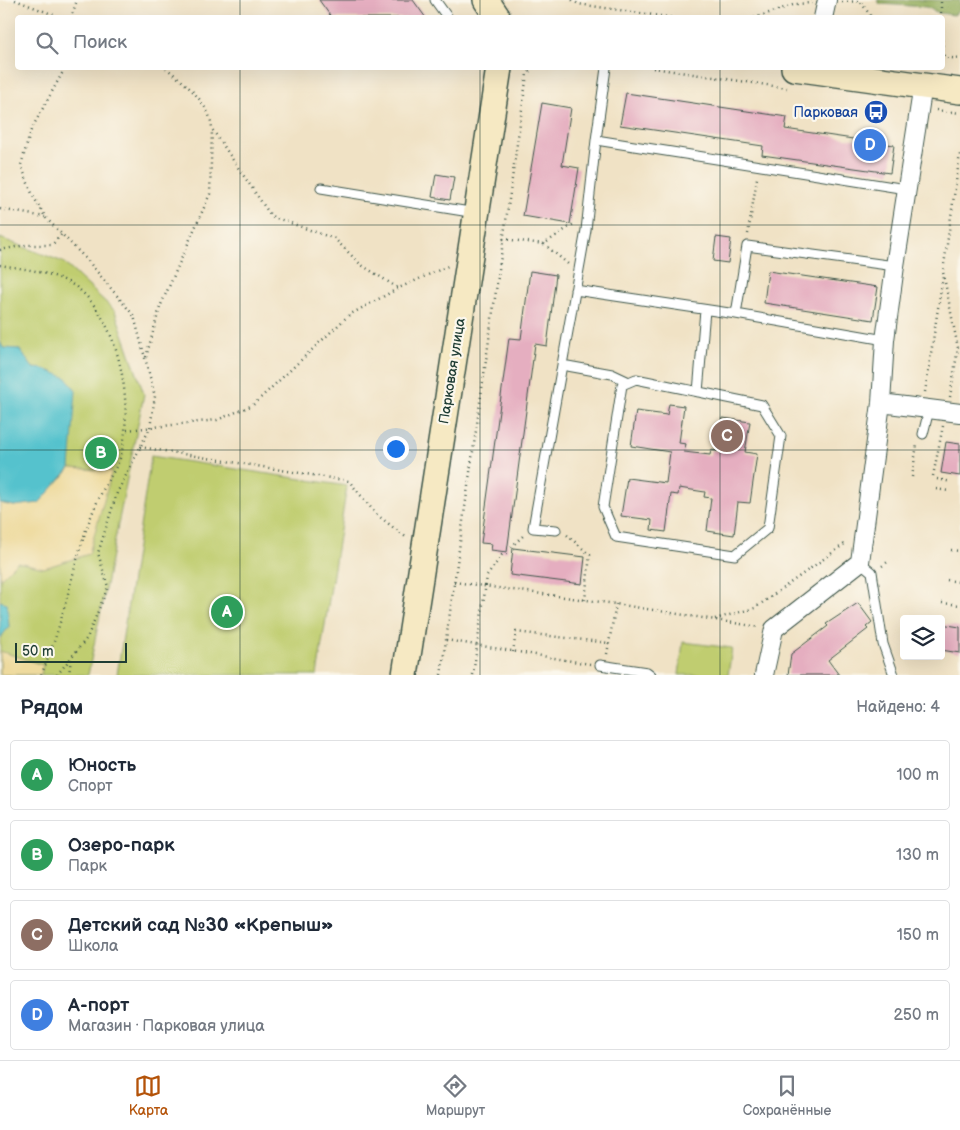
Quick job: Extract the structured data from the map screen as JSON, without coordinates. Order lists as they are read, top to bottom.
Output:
{
  "streets": {
    "street": ["Парковая улица"]
  },
  "places": {
    "bus stop": ["Парковая"]
  },
  "scale_bar": "50 m",
  "page": {
    "search": "Поиск",
    "pins": [
      "D",
      "C",
      "B",
      "A"
    ],
    "scale": "50 m",
    "heading": ["Рядом", "Найдено: 4"],
    "list": [
      {
        "mark": "A",
        "name": "Юность",
        "note": "Спорт",
        "value": "100 m"
      },
      {
        "mark": "B",
        "name": "Озеро-парк",
        "note": "Парк",
        "value": "130 m"
      },
      {
        "mark": "C",
        "name": "Детский сад №30 «Крепыш»",
        "note": "Школа",
        "value": "150 m"
      },
      {
        "mark": "D",
        "name": "А-порт",
        "note": "Магазин · Парковая улица",
        "value": "250 m"
      }
    ],
    "nav": ["Карта", "Маршрут", "Сохранённые"]
  }
}
